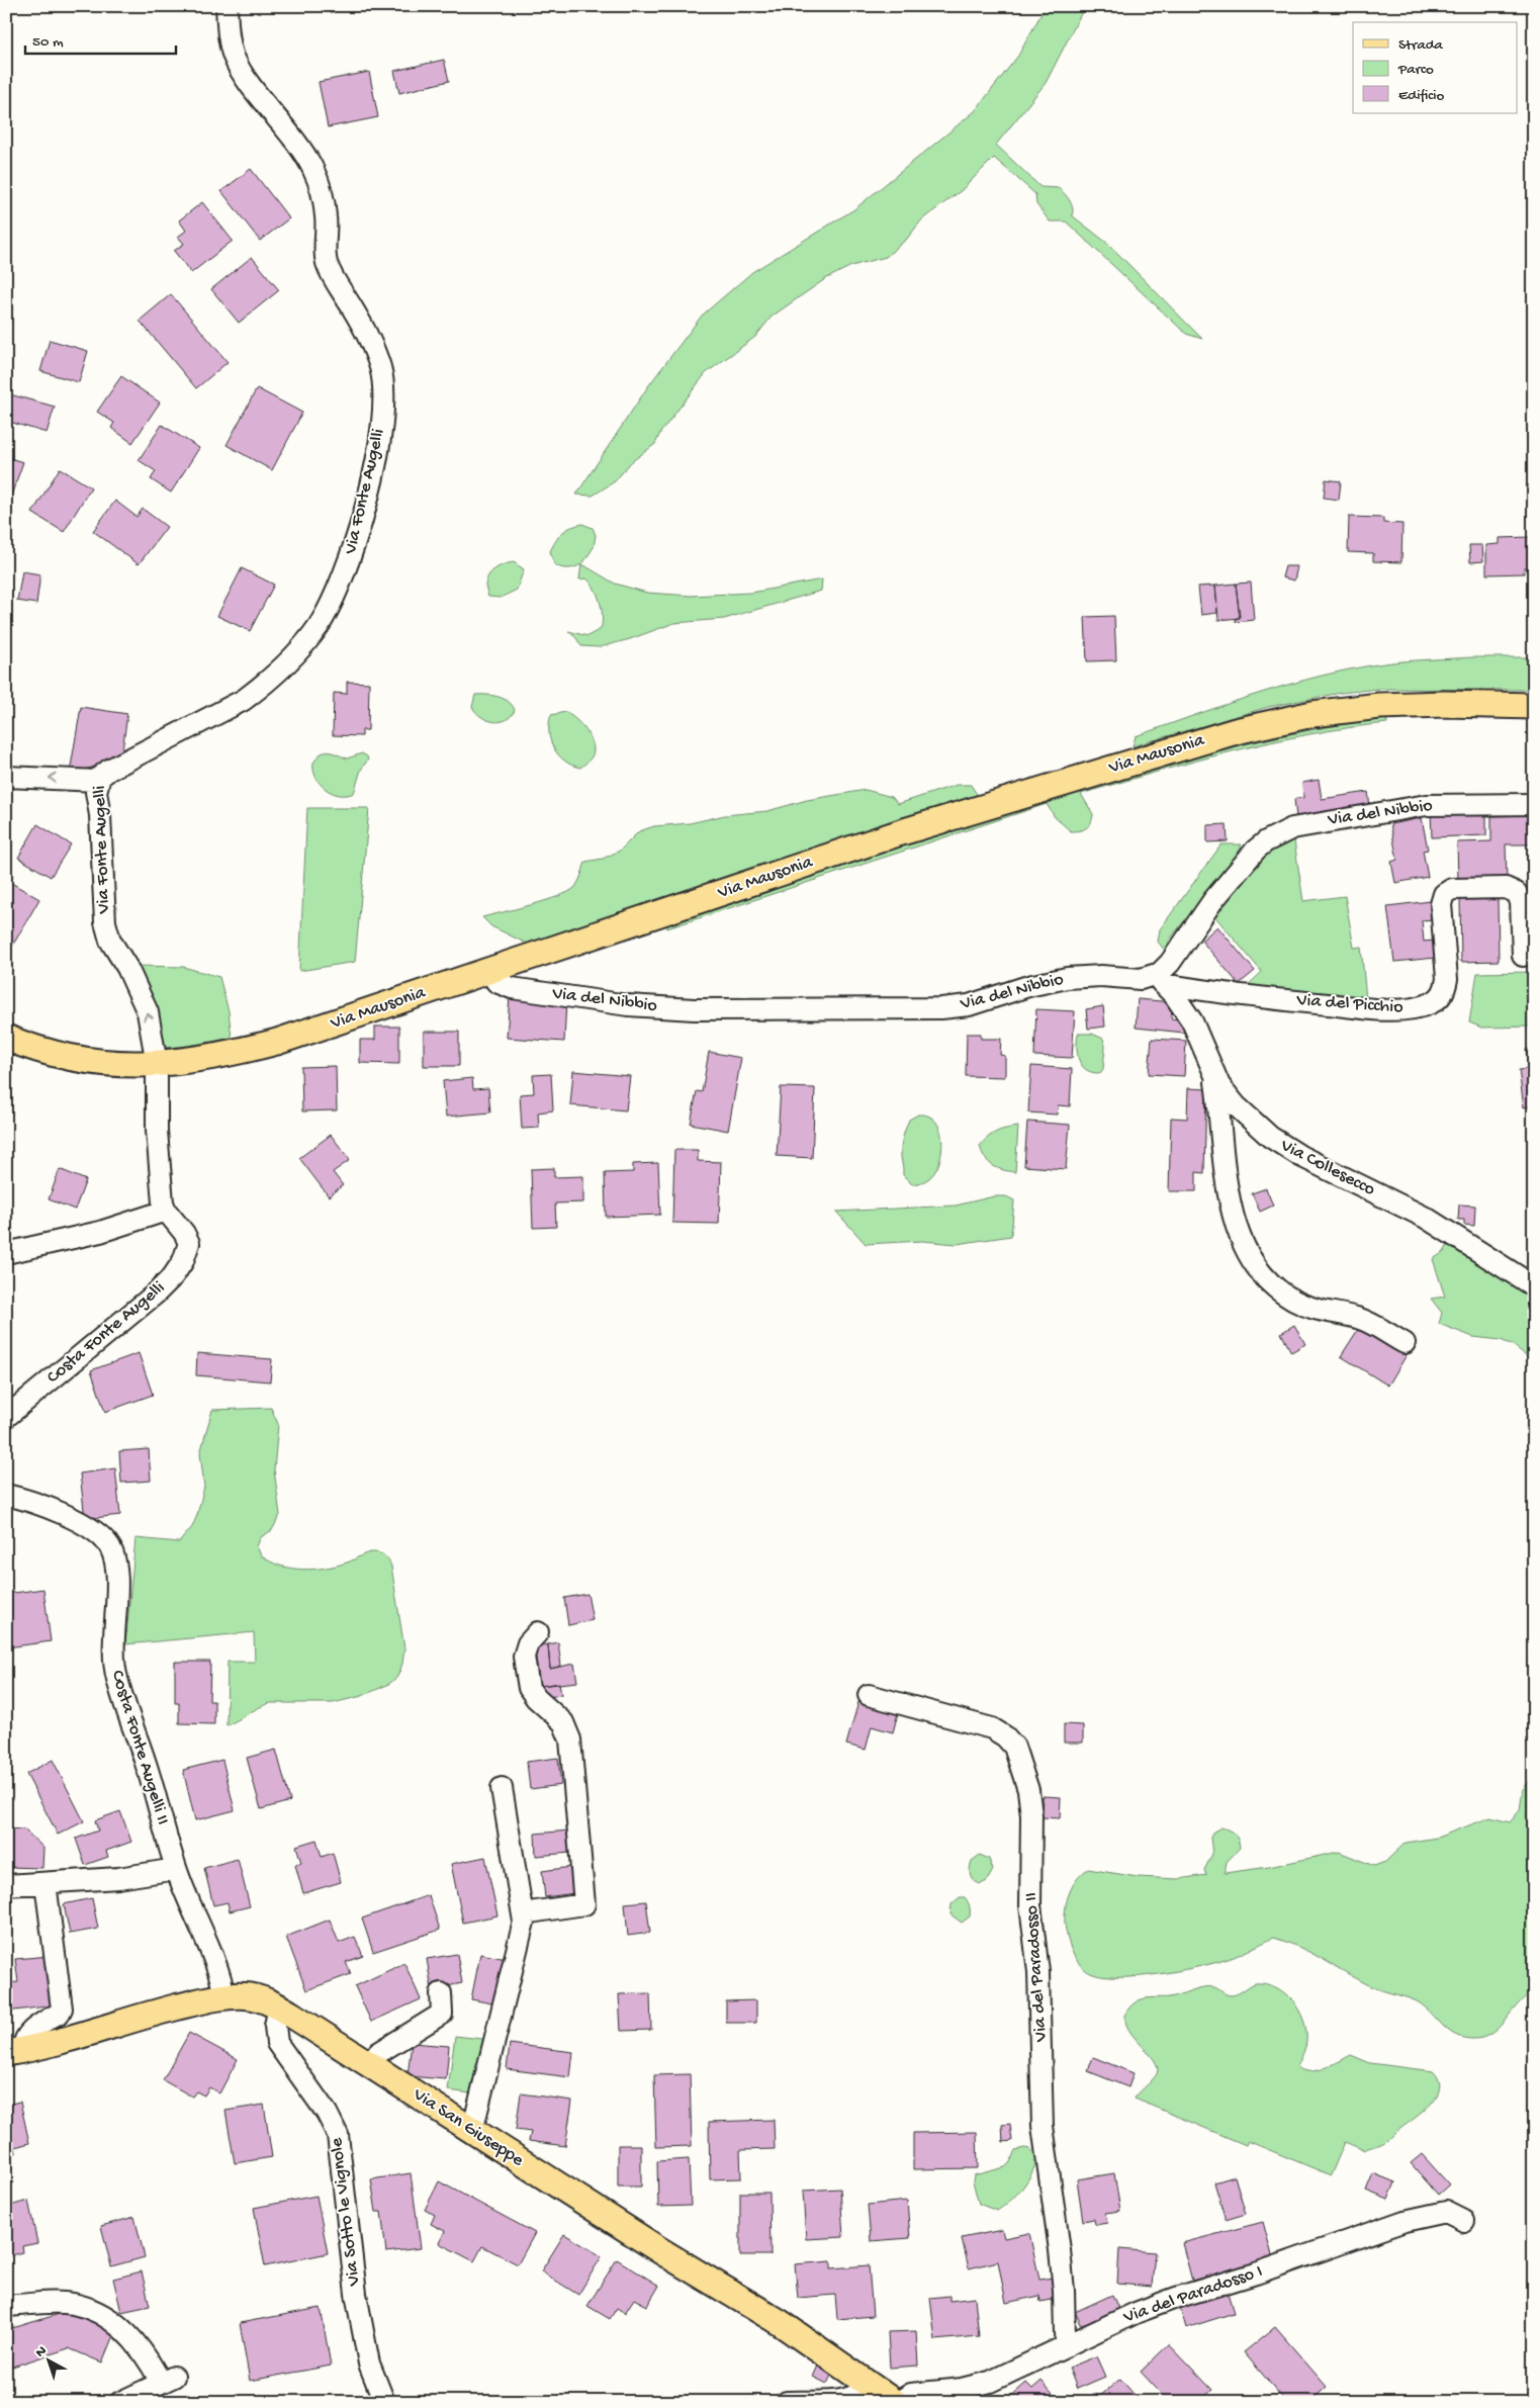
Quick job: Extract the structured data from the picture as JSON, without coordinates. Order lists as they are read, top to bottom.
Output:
{
  "streets": {
    "main road": ["Via Mausonia", "Via San Giuseppe"],
    "street": [
      "Via Fonte Augelli",
      "Via del Nibbio",
      "Via del Picchio",
      "Via Collesecco",
      "Costa Fonte Augelli",
      "Costa Fonte Augelli II",
      "Via del Paradosso II",
      "Via Sotto le Vignole",
      "Via del Paradosso I"
    ]
  },
  "crossings": [
    ["Via Fonte Augelli", "Via Mausonia"],
    ["Via Fonte Augelli", "Costa Fonte Augelli"],
    ["Via Mausonia", "Via del Nibbio"],
    ["Via Mausonia", "Costa Fonte Augelli"],
    ["Via del Nibbio", "Via del Picchio"],
    ["Via del Nibbio", "Via Collesecco"],
    ["Via del Picchio", "Via Collesecco"],
    ["Costa Fonte Augelli II", "Via San Giuseppe"],
    ["Via del Paradosso II", "Via del Paradosso I"],
    ["Via San Giuseppe", "Via Sotto le Vignole"]
  ],
  "legend": ["Strada", "Parco", "Edificio"],
  "scale_bar": "50 m",
  "north": "top left"
}
